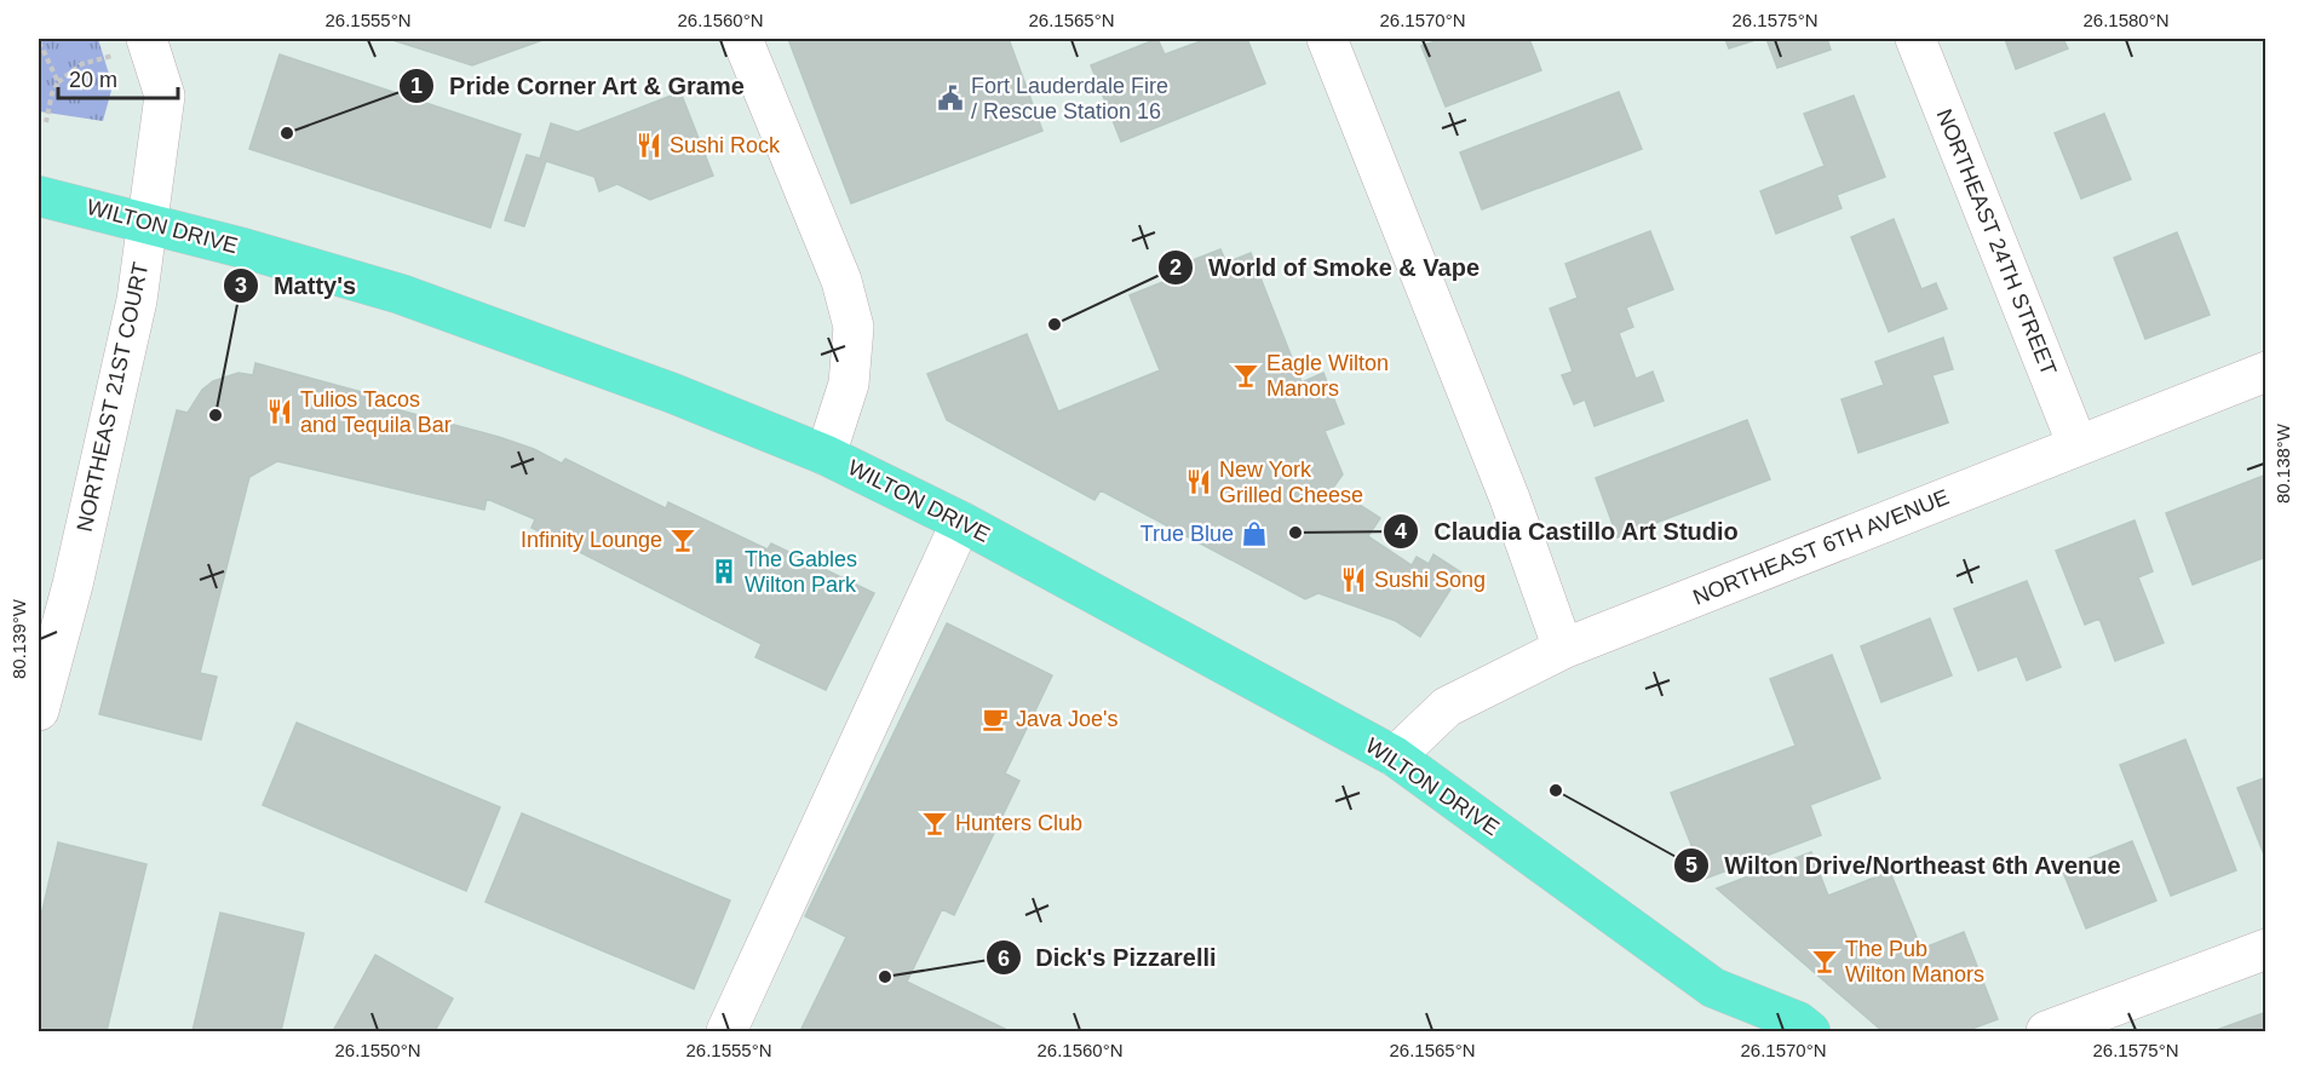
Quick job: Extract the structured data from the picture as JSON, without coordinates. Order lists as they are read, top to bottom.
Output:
{
  "streets": {
    "main road": ["WILTON DRIVE"],
    "street": ["NORTHEAST 24TH STREET", "NORTHEAST 21ST COURT", "NORTHEAST 6TH AVENUE"]
  },
  "crossings": [
    ["WILTON DRIVE", "NORTHEAST 21ST COURT"],
    ["WILTON DRIVE", "NORTHEAST 6TH AVENUE"],
    ["NORTHEAST 24TH STREET", "NORTHEAST 6TH AVENUE"]
  ],
  "places": {
    "public building": ["Fort Lauderdale Fire / Rescue Station 16"],
    "other": [
      "Pride Corner Art & Grame",
      "World of Smoke & Vape",
      "Matty's",
      "Claudia Castillo Art Studio",
      "Wilton Drive/Northeast 6th Avenue",
      "Dick's Pizzarelli"
    ],
    "restaurant": [
      "Sushi Rock",
      "Tulios Tacos and Tequila Bar",
      "New York Grilled Cheese",
      "Sushi Song"
    ],
    "bar": [
      "Eagle Wilton Manors",
      "Infinity Lounge",
      "Hunters Club",
      "The Pub Wilton Manors"
    ],
    "shop": ["True Blue"],
    "building": ["The Gables Wilton Park"],
    "cafe": ["Java Joe's"]
  },
  "scale_bar": "20 m",
  "coordinates": [
    "26.1555°N",
    "26.1560°N",
    "26.1565°N",
    "26.1570°N",
    "26.1575°N",
    "26.1580°N",
    "80.138°W",
    "80.139°W",
    "26.1550°N"
  ]
}
